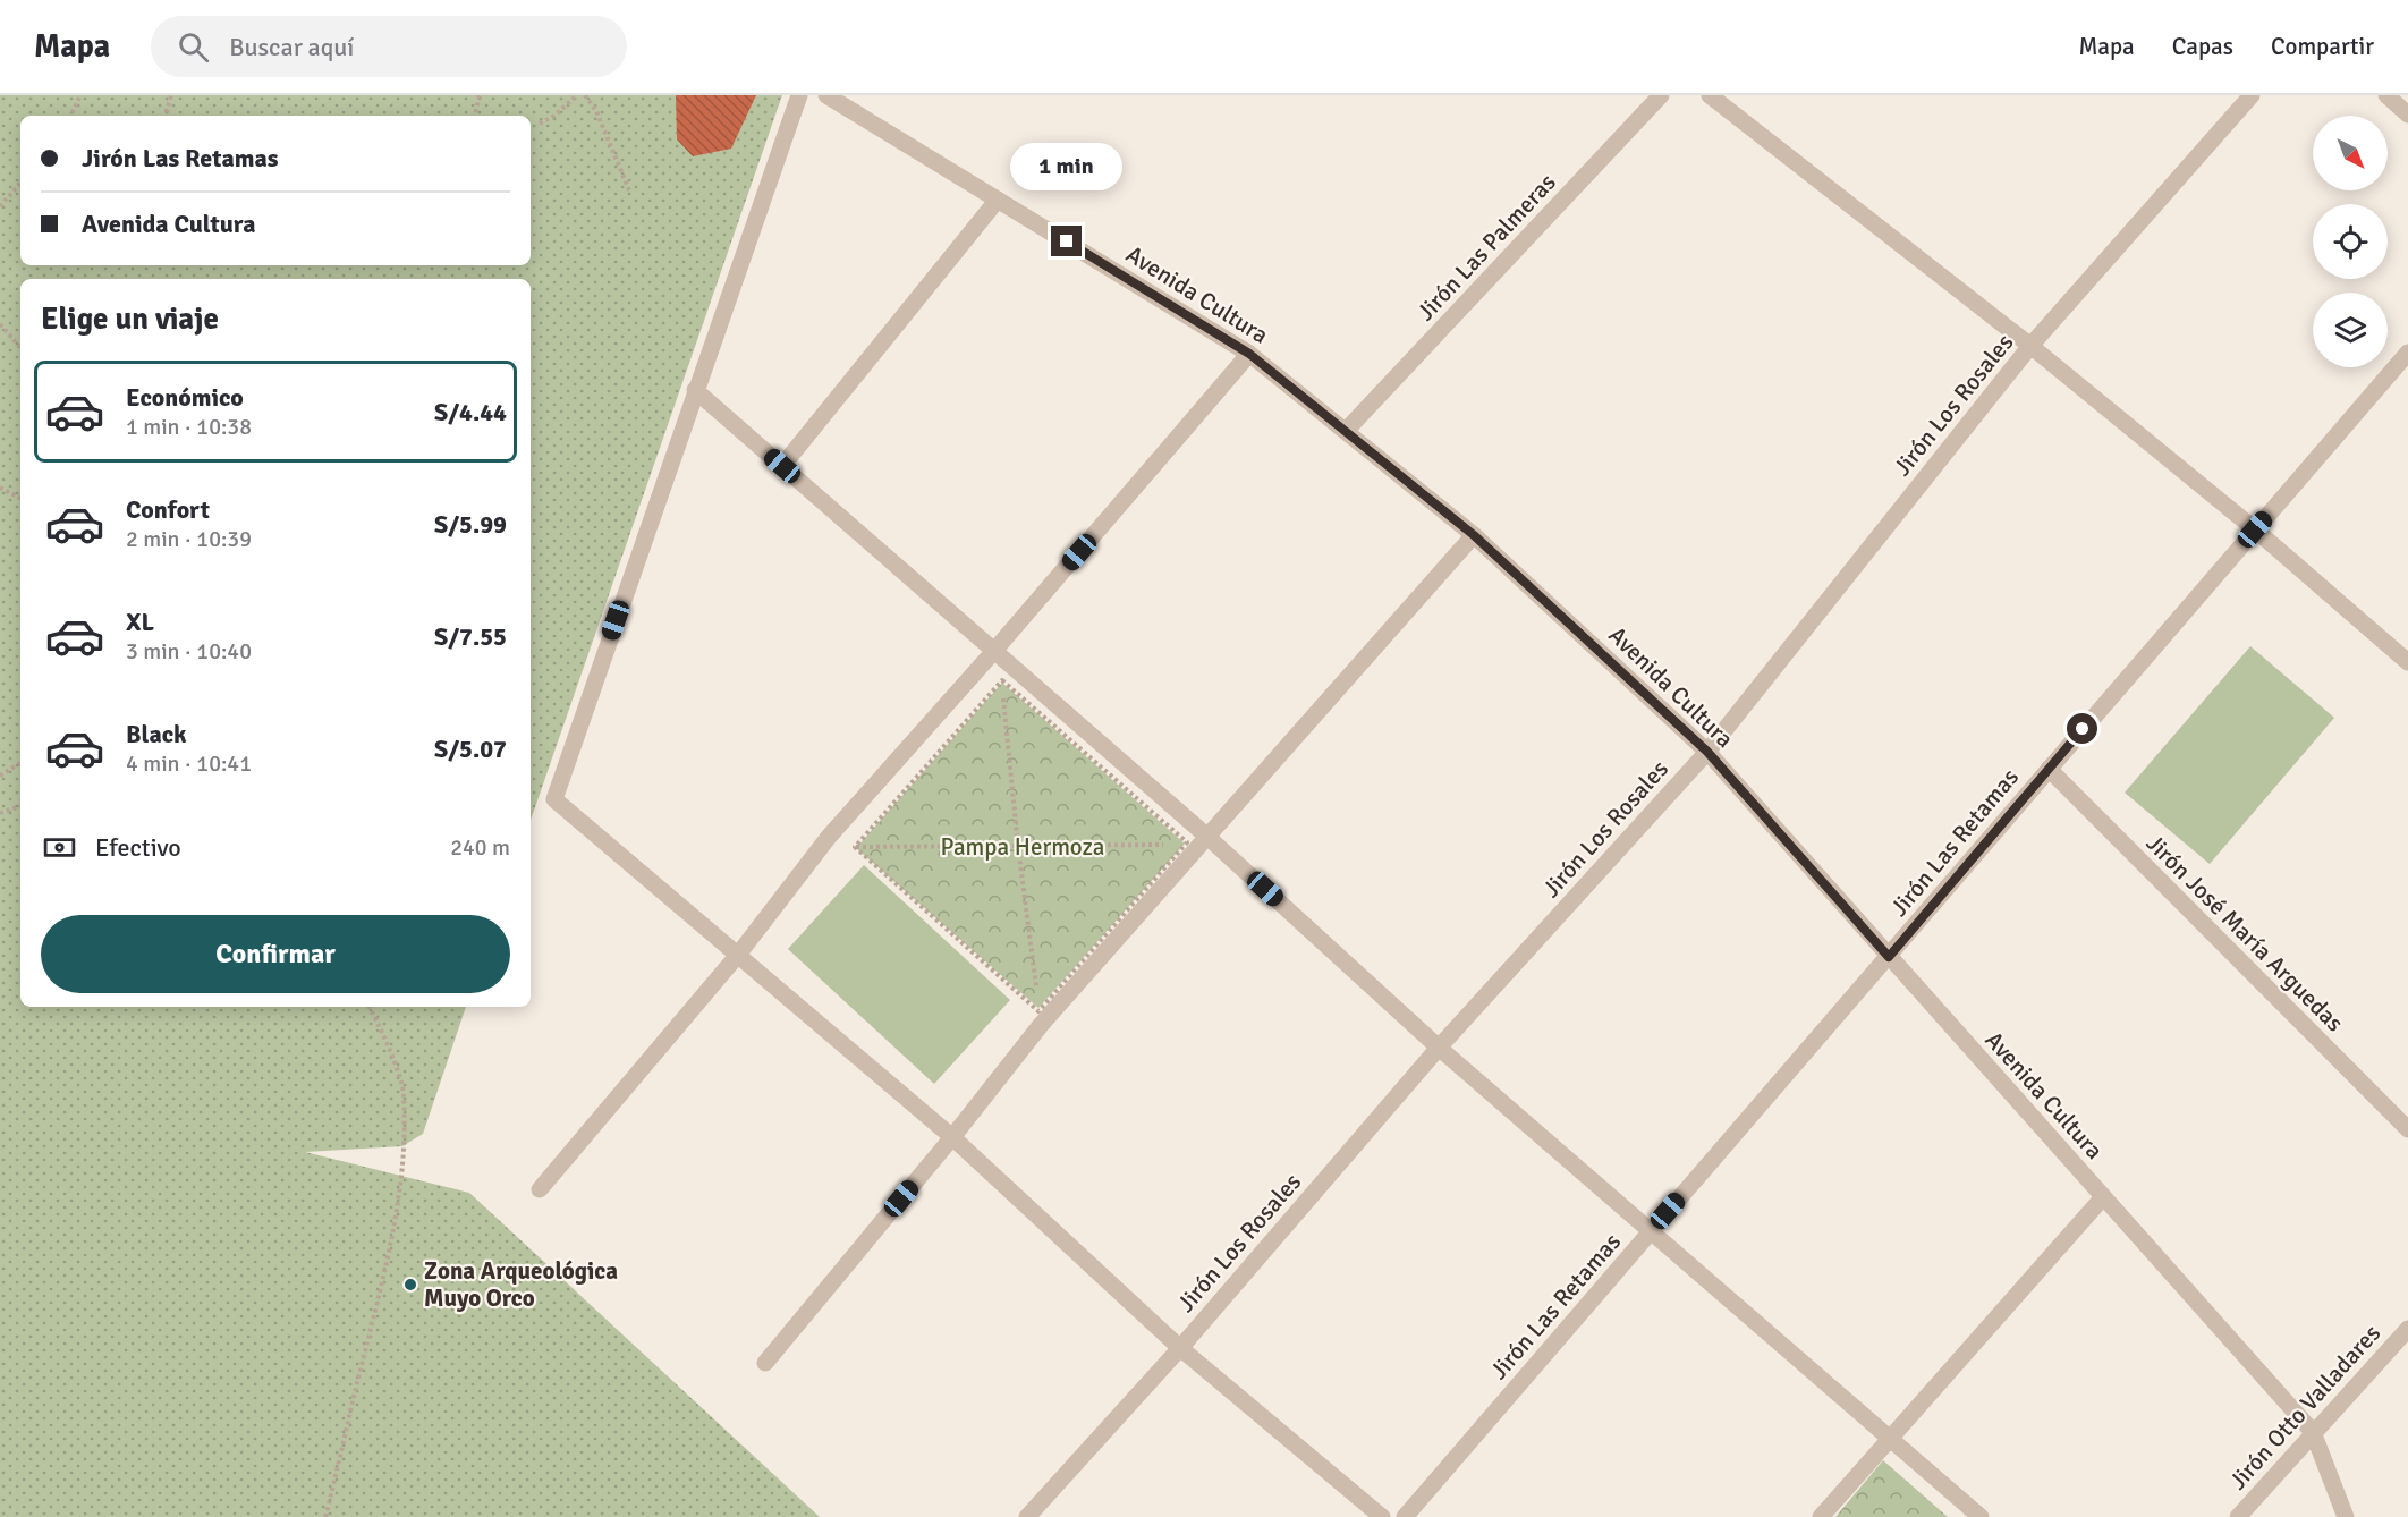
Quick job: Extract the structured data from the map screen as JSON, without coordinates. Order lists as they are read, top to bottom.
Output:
{
  "streets": {
    "street": [
      "Jirón Las Palmeras",
      "Avenida Cultura",
      "Jirón Los Rosales",
      "Jirón Las Retamas",
      "Jirón José María Arguedas",
      "Jirón Otto Valladares"
    ]
  },
  "crossings": [
    ["Jirón Las Palmeras", "Avenida Cultura"],
    ["Avenida Cultura", "Jirón Los Rosales"],
    ["Avenida Cultura", "Jirón Las Retamas"],
    ["Avenida Cultura", "Jirón Otto Valladares"],
    ["Jirón Las Retamas", "Jirón José María Arguedas"]
  ],
  "parks": ["Pampa Hermoza"],
  "places": ["Zona Arqueológica Muyo Orco"],
  "north": "bottom right",
  "page": {
    "header": "Mapa",
    "search": "Buscar aquí",
    "nav": ["Mapa", "Capas", "Compartir"],
    "banner": ["Jirón Las Retamas", "Avenida Cultura"],
    "bubble": "1 min",
    "heading": "Elige un viaje",
    "list": [
      {
        "name": "Económico",
        "note": "1 min · 10:38",
        "value": "S/4.44"
      },
      {
        "name": "Confort",
        "note": "2 min · 10:39",
        "value": "S/5.99"
      },
      {
        "name": "XL",
        "note": "3 min · 10:40",
        "value": "S/7.55"
      },
      {
        "name": "Black",
        "note": "4 min · 10:41",
        "value": "S/5.07"
      }
    ],
    "pay": ["Efectivo", "240 m"],
    "buttons": "Confirmar"
  }
}
